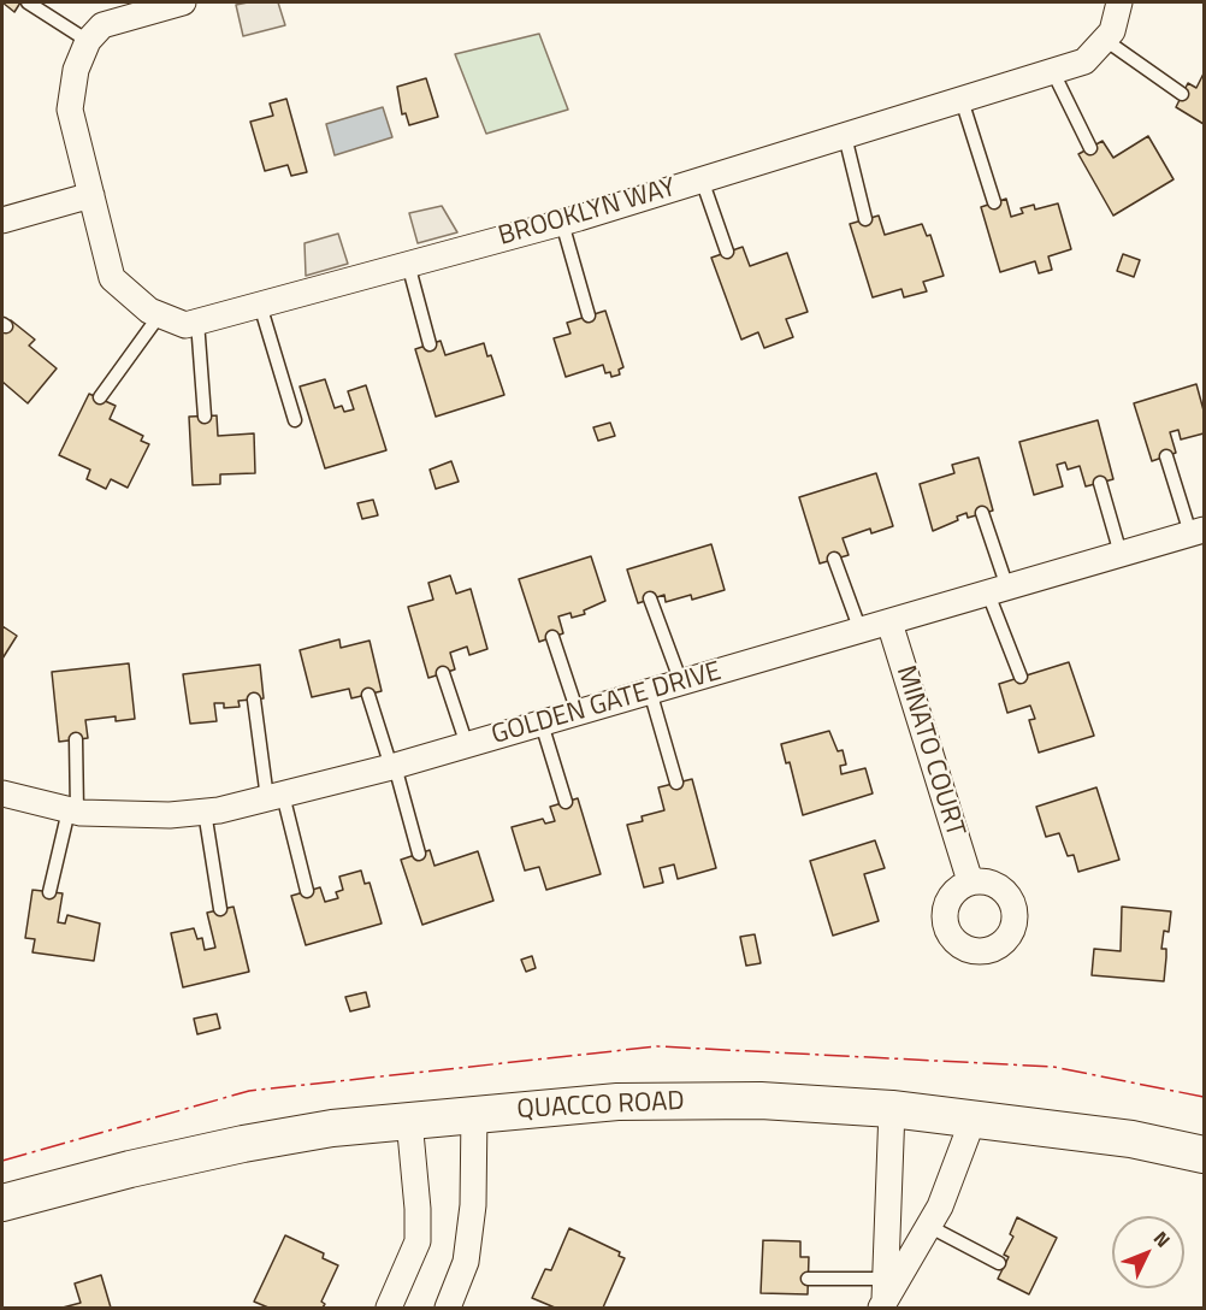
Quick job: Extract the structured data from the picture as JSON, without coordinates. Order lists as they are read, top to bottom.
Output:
{
  "streets": {
    "street": [
      "BROOKLYN WAY",
      "GOLDEN GATE DRIVE",
      "MINATO COURT",
      "QUACCO ROAD"
    ]
  },
  "crossings": [
    ["GOLDEN GATE DRIVE", "MINATO COURT"]
  ],
  "north": "top right"
}
